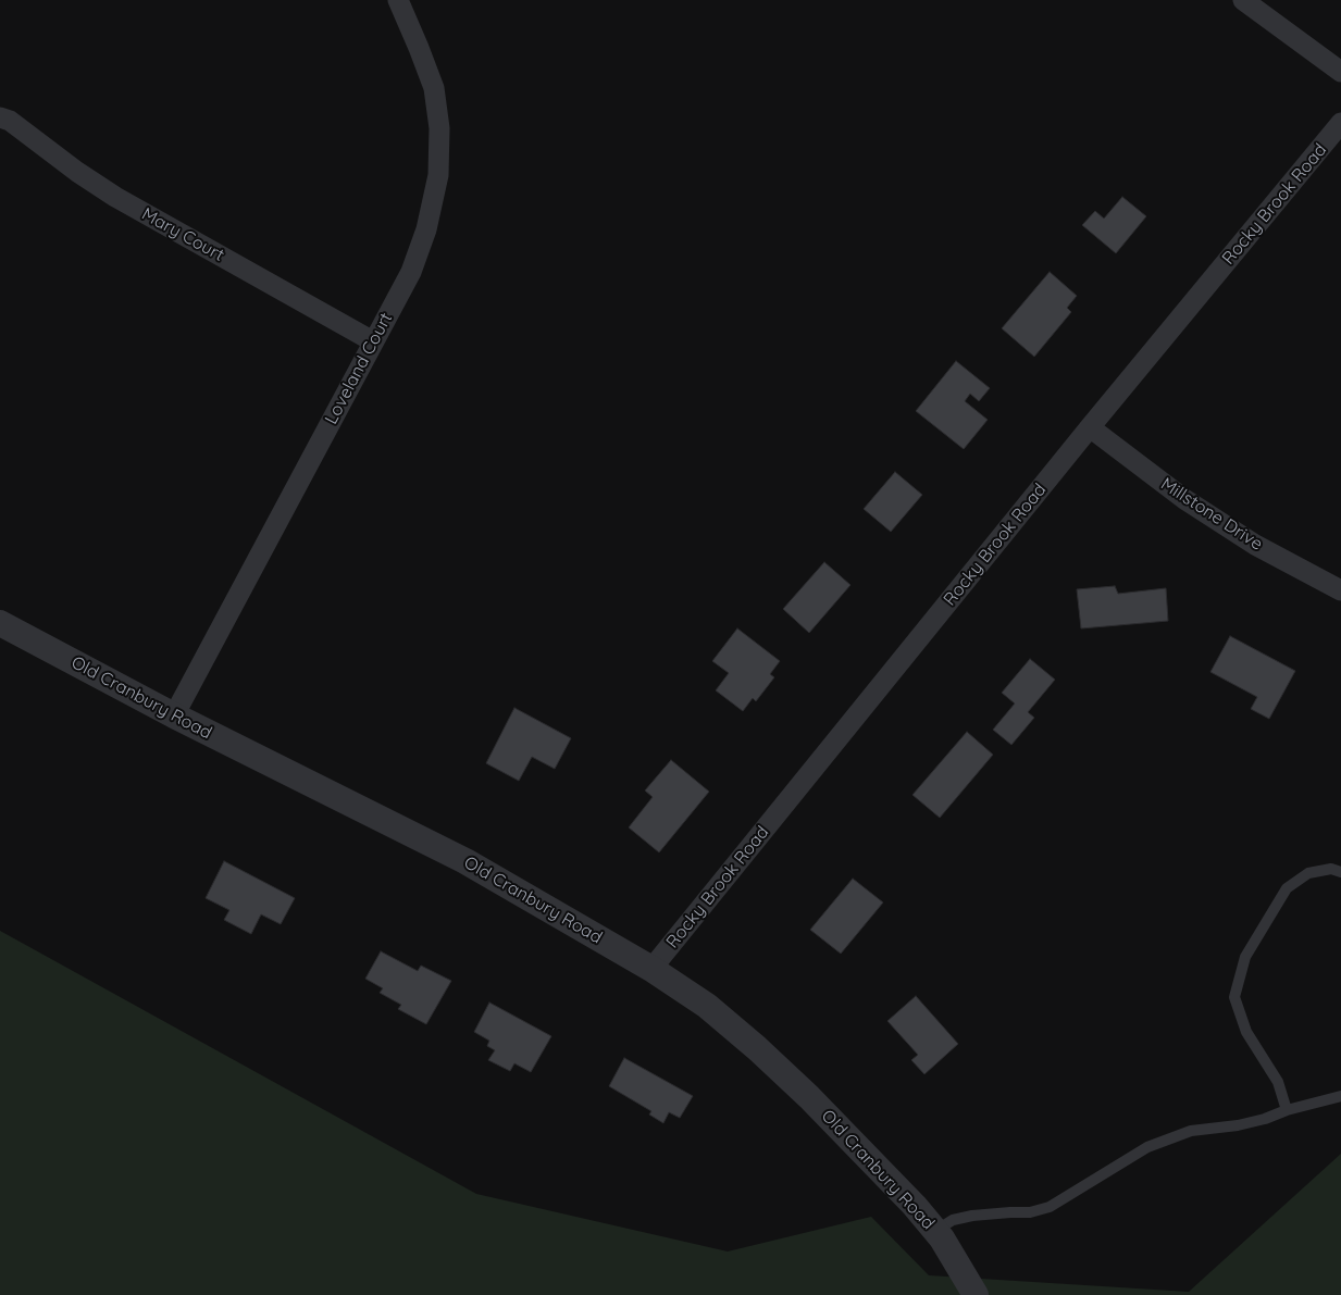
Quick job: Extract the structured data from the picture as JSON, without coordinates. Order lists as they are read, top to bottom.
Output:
{
  "streets": {
    "street": [
      "Rocky Brook Road",
      "Mary Court",
      "Loveland Court",
      "Millstone Drive",
      "Old Cranbury Road"
    ]
  },
  "crossings": [
    ["Rocky Brook Road", "Millstone Drive"],
    ["Rocky Brook Road", "Old Cranbury Road"],
    ["Mary Court", "Loveland Court"],
    ["Loveland Court", "Old Cranbury Road"]
  ]
}
